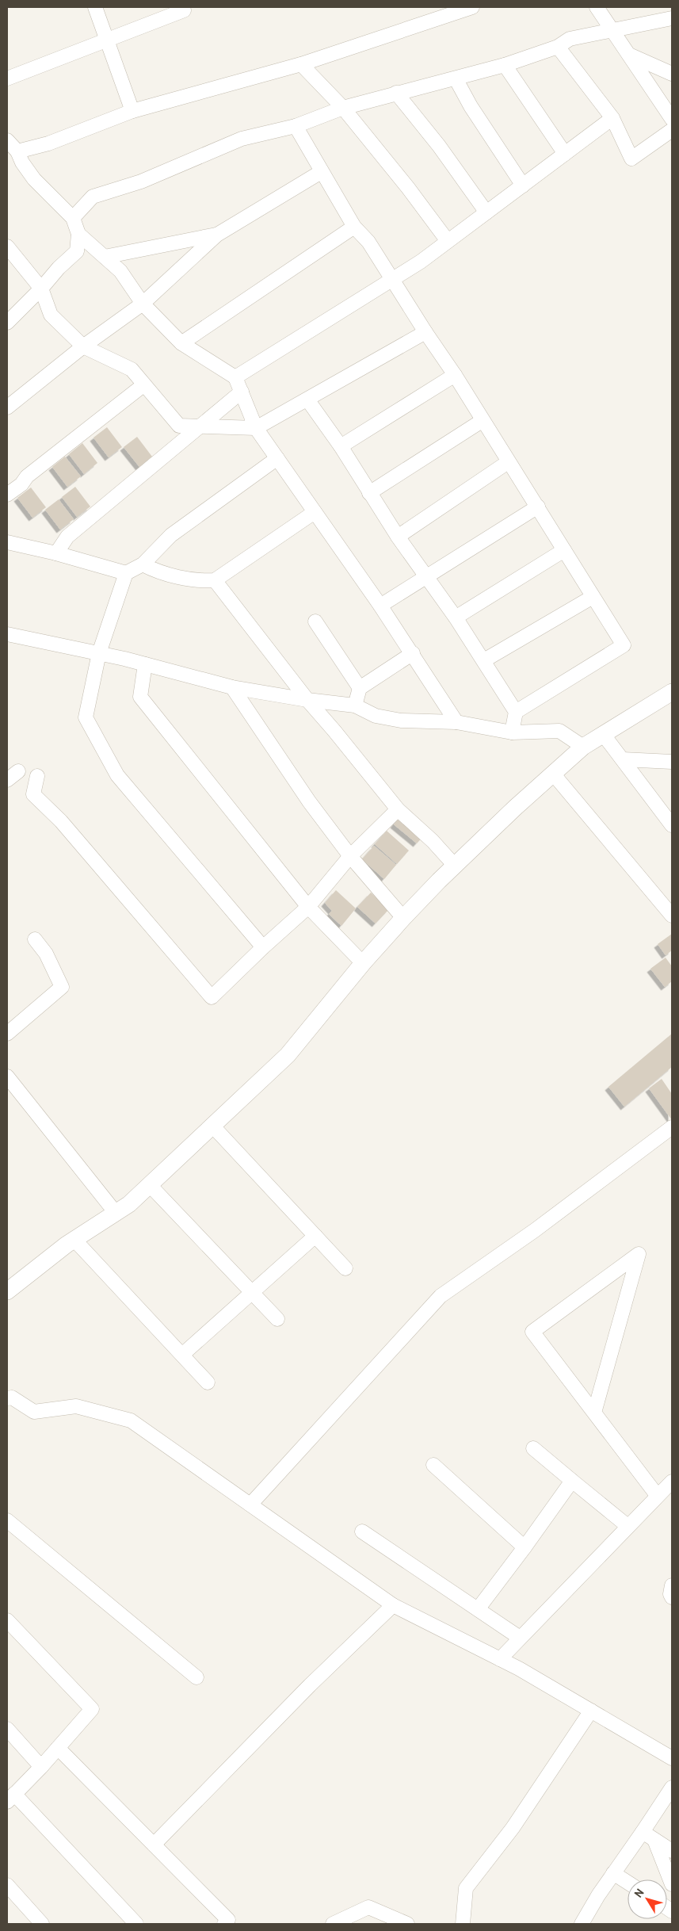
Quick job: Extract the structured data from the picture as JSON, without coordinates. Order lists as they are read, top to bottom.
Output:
{
  "north": "top left"
}
